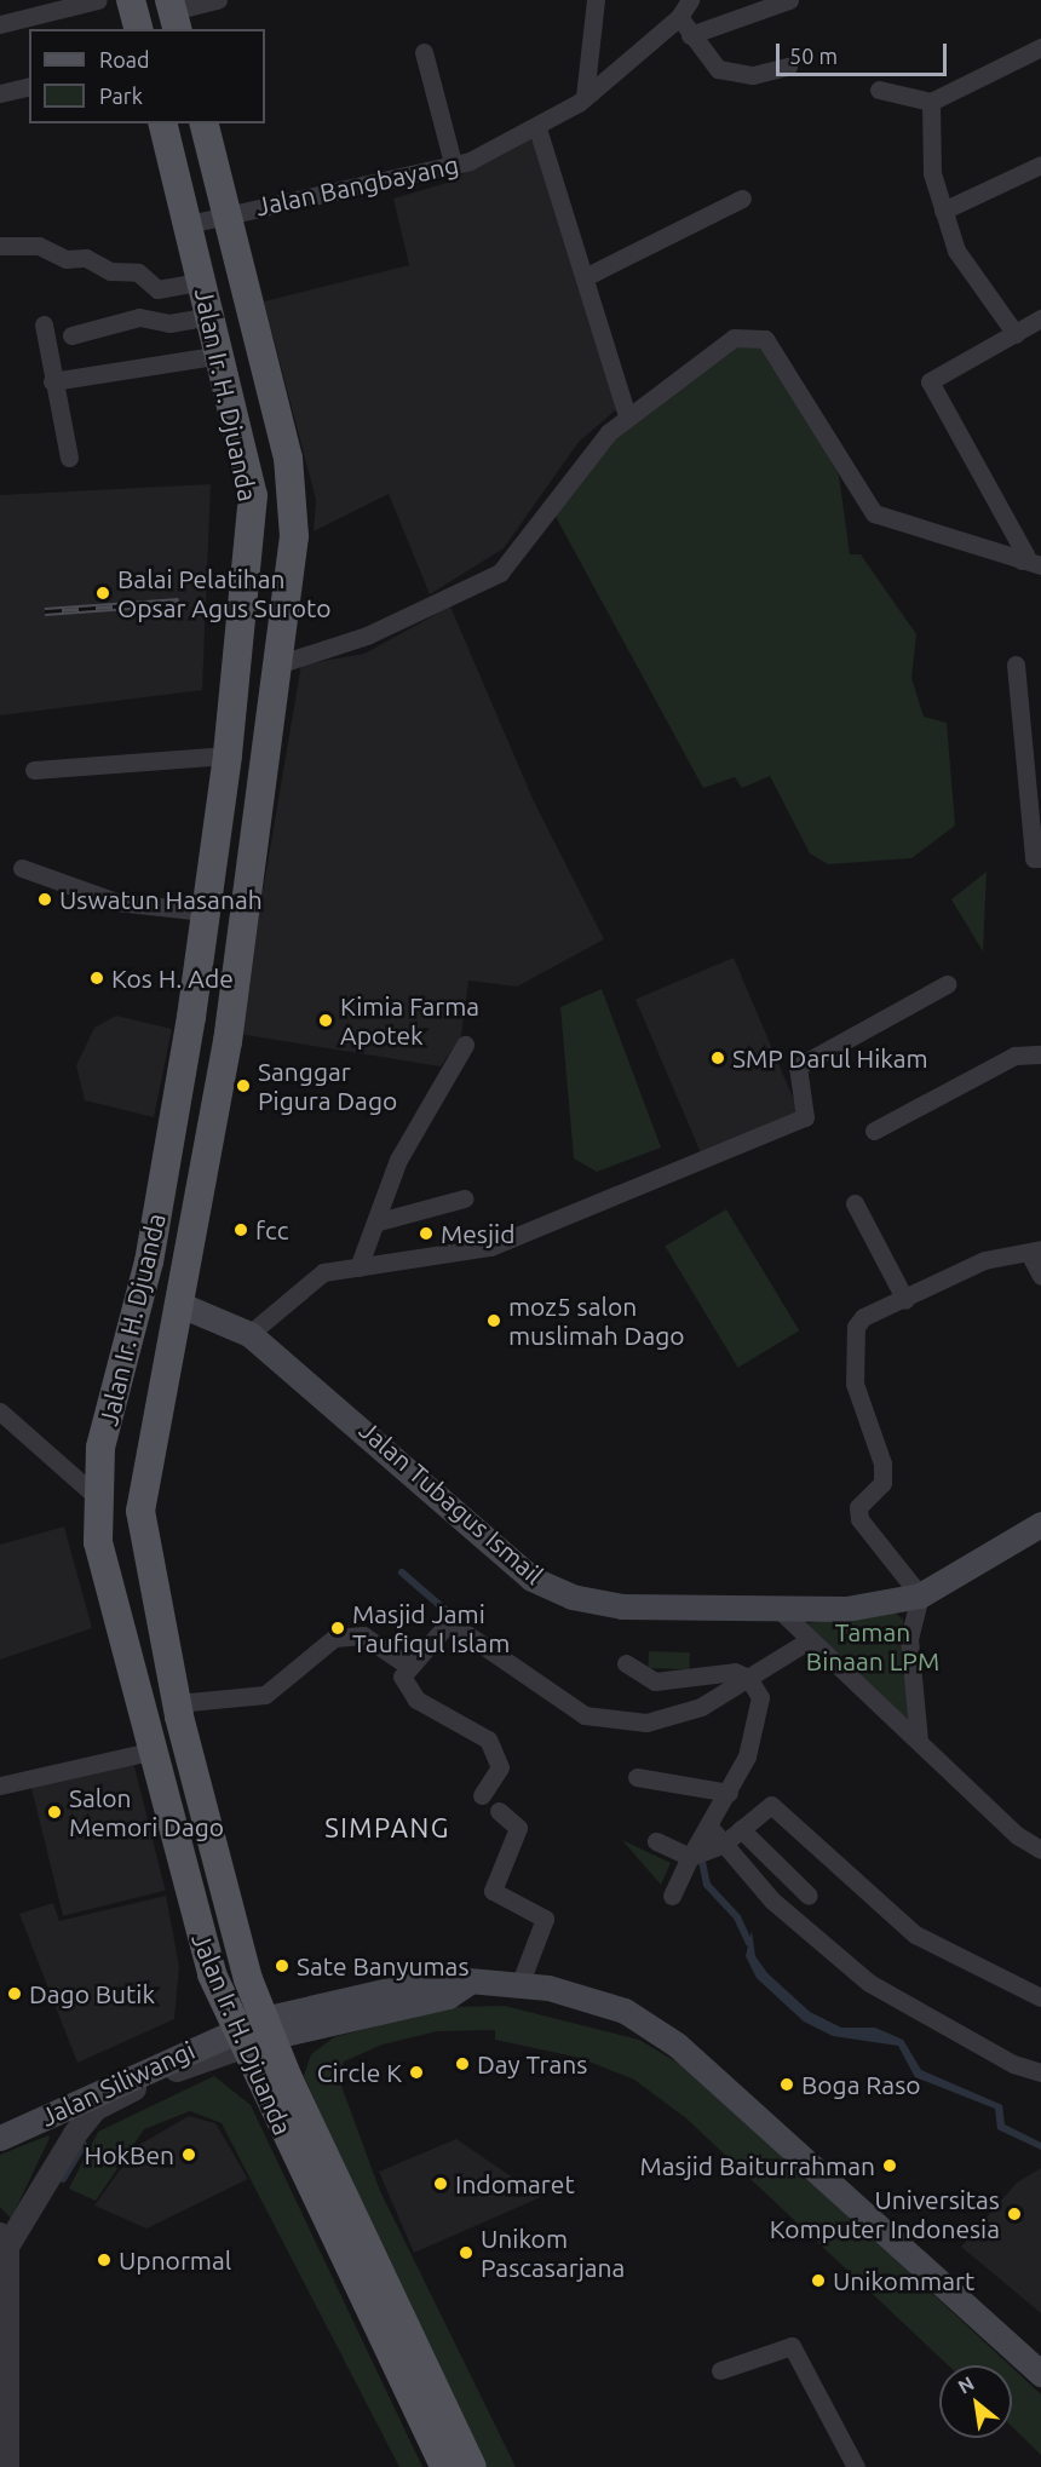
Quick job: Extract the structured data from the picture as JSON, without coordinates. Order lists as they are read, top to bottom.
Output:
{
  "streets": {
    "main road": ["Jalan Ir. H. Djuanda", "Jalan Tubagus Ismail", "Jalan Siliwangi"],
    "street": ["Jalan Bangbayang"]
  },
  "crossings": [
    ["Jalan Bangbayang", "Jalan Ir. H. Djuanda"],
    ["Jalan Ir. H. Djuanda", "Jalan Tubagus Ismail"],
    ["Jalan Ir. H. Djuanda", "Jalan Siliwangi"]
  ],
  "districts": ["SIMPANG"],
  "parks": ["Taman Binaan LPM"],
  "places": [
    "Balai Pelatihan Opsar Agus Suroto",
    "Uswatun Hasanah",
    "Kos H. Ade",
    "Kimia Farma Apotek",
    "SMP Darul Hikam",
    "Sanggar Pigura Dago",
    "fcc",
    "Mesjid",
    "moz5 salon muslimah Dago",
    "Masjid Jami Taufiqul Islam",
    "Salon Memori Dago",
    "Sate Banyumas",
    "Dago Butik",
    "Day Trans",
    "Circle K",
    "Boga Raso",
    "HokBen",
    "Masjid Baiturrahman",
    "Indomaret",
    "Universitas Komputer Indonesia",
    "Unikom Pascasarjana",
    "Upnormal",
    "Unikommart"
  ],
  "legend": ["Road", "Park"],
  "scale_bar": "50 m",
  "north": "top left"
}
